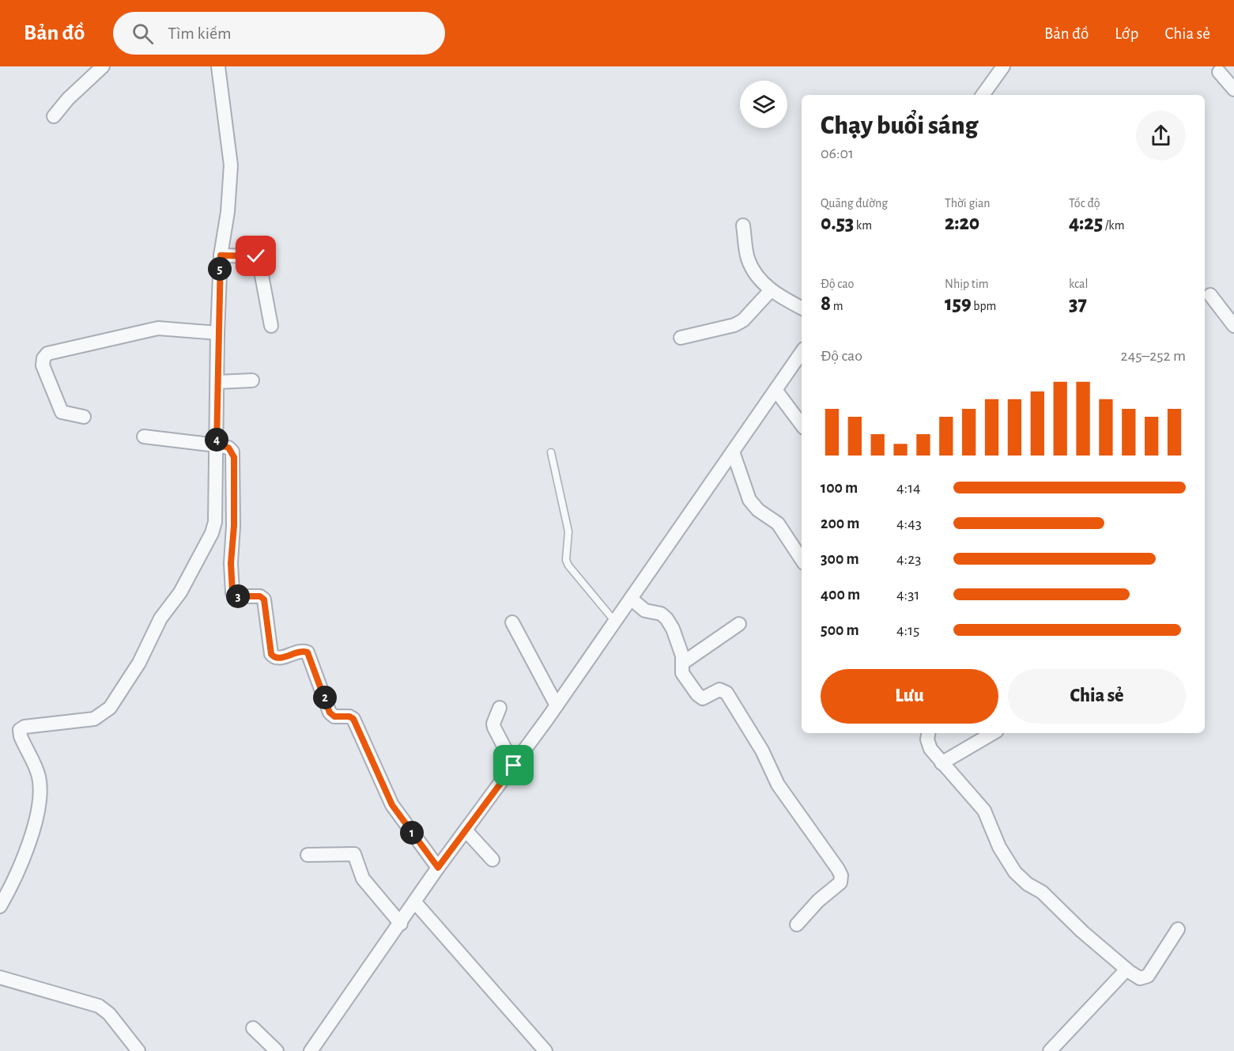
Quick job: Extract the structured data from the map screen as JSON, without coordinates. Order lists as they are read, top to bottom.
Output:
{
  "page": {
    "header": "Bản đồ",
    "search": "Tìm kiếm",
    "nav": ["Bản đồ", "Lớp", "Chia sẻ"],
    "heading": ["Chạy buổi sáng", "06:01"],
    "stats": [
      ["Quãng đường", "0.53 km"],
      ["Thời gian", "2:20"],
      ["Tốc độ", "4:25 /km"],
      ["Độ cao", "8 m"],
      ["Nhịp tim", "159 bpm"],
      ["kcal", "37"]
    ],
    "pins": [
      "5",
      "4",
      "3",
      "2",
      "1"
    ],
    "chart": ["Độ cao", "245–252 m"],
    "list": [
      {
        "name": "100 m",
        "note": "4:14"
      },
      {
        "name": "200 m",
        "note": "4:43"
      },
      {
        "name": "300 m",
        "note": "4:23"
      },
      {
        "name": "400 m",
        "note": "4:31"
      },
      {
        "name": "500 m",
        "note": "4:15"
      }
    ],
    "buttons": ["Lưu", "Chia sẻ"]
  }
}
